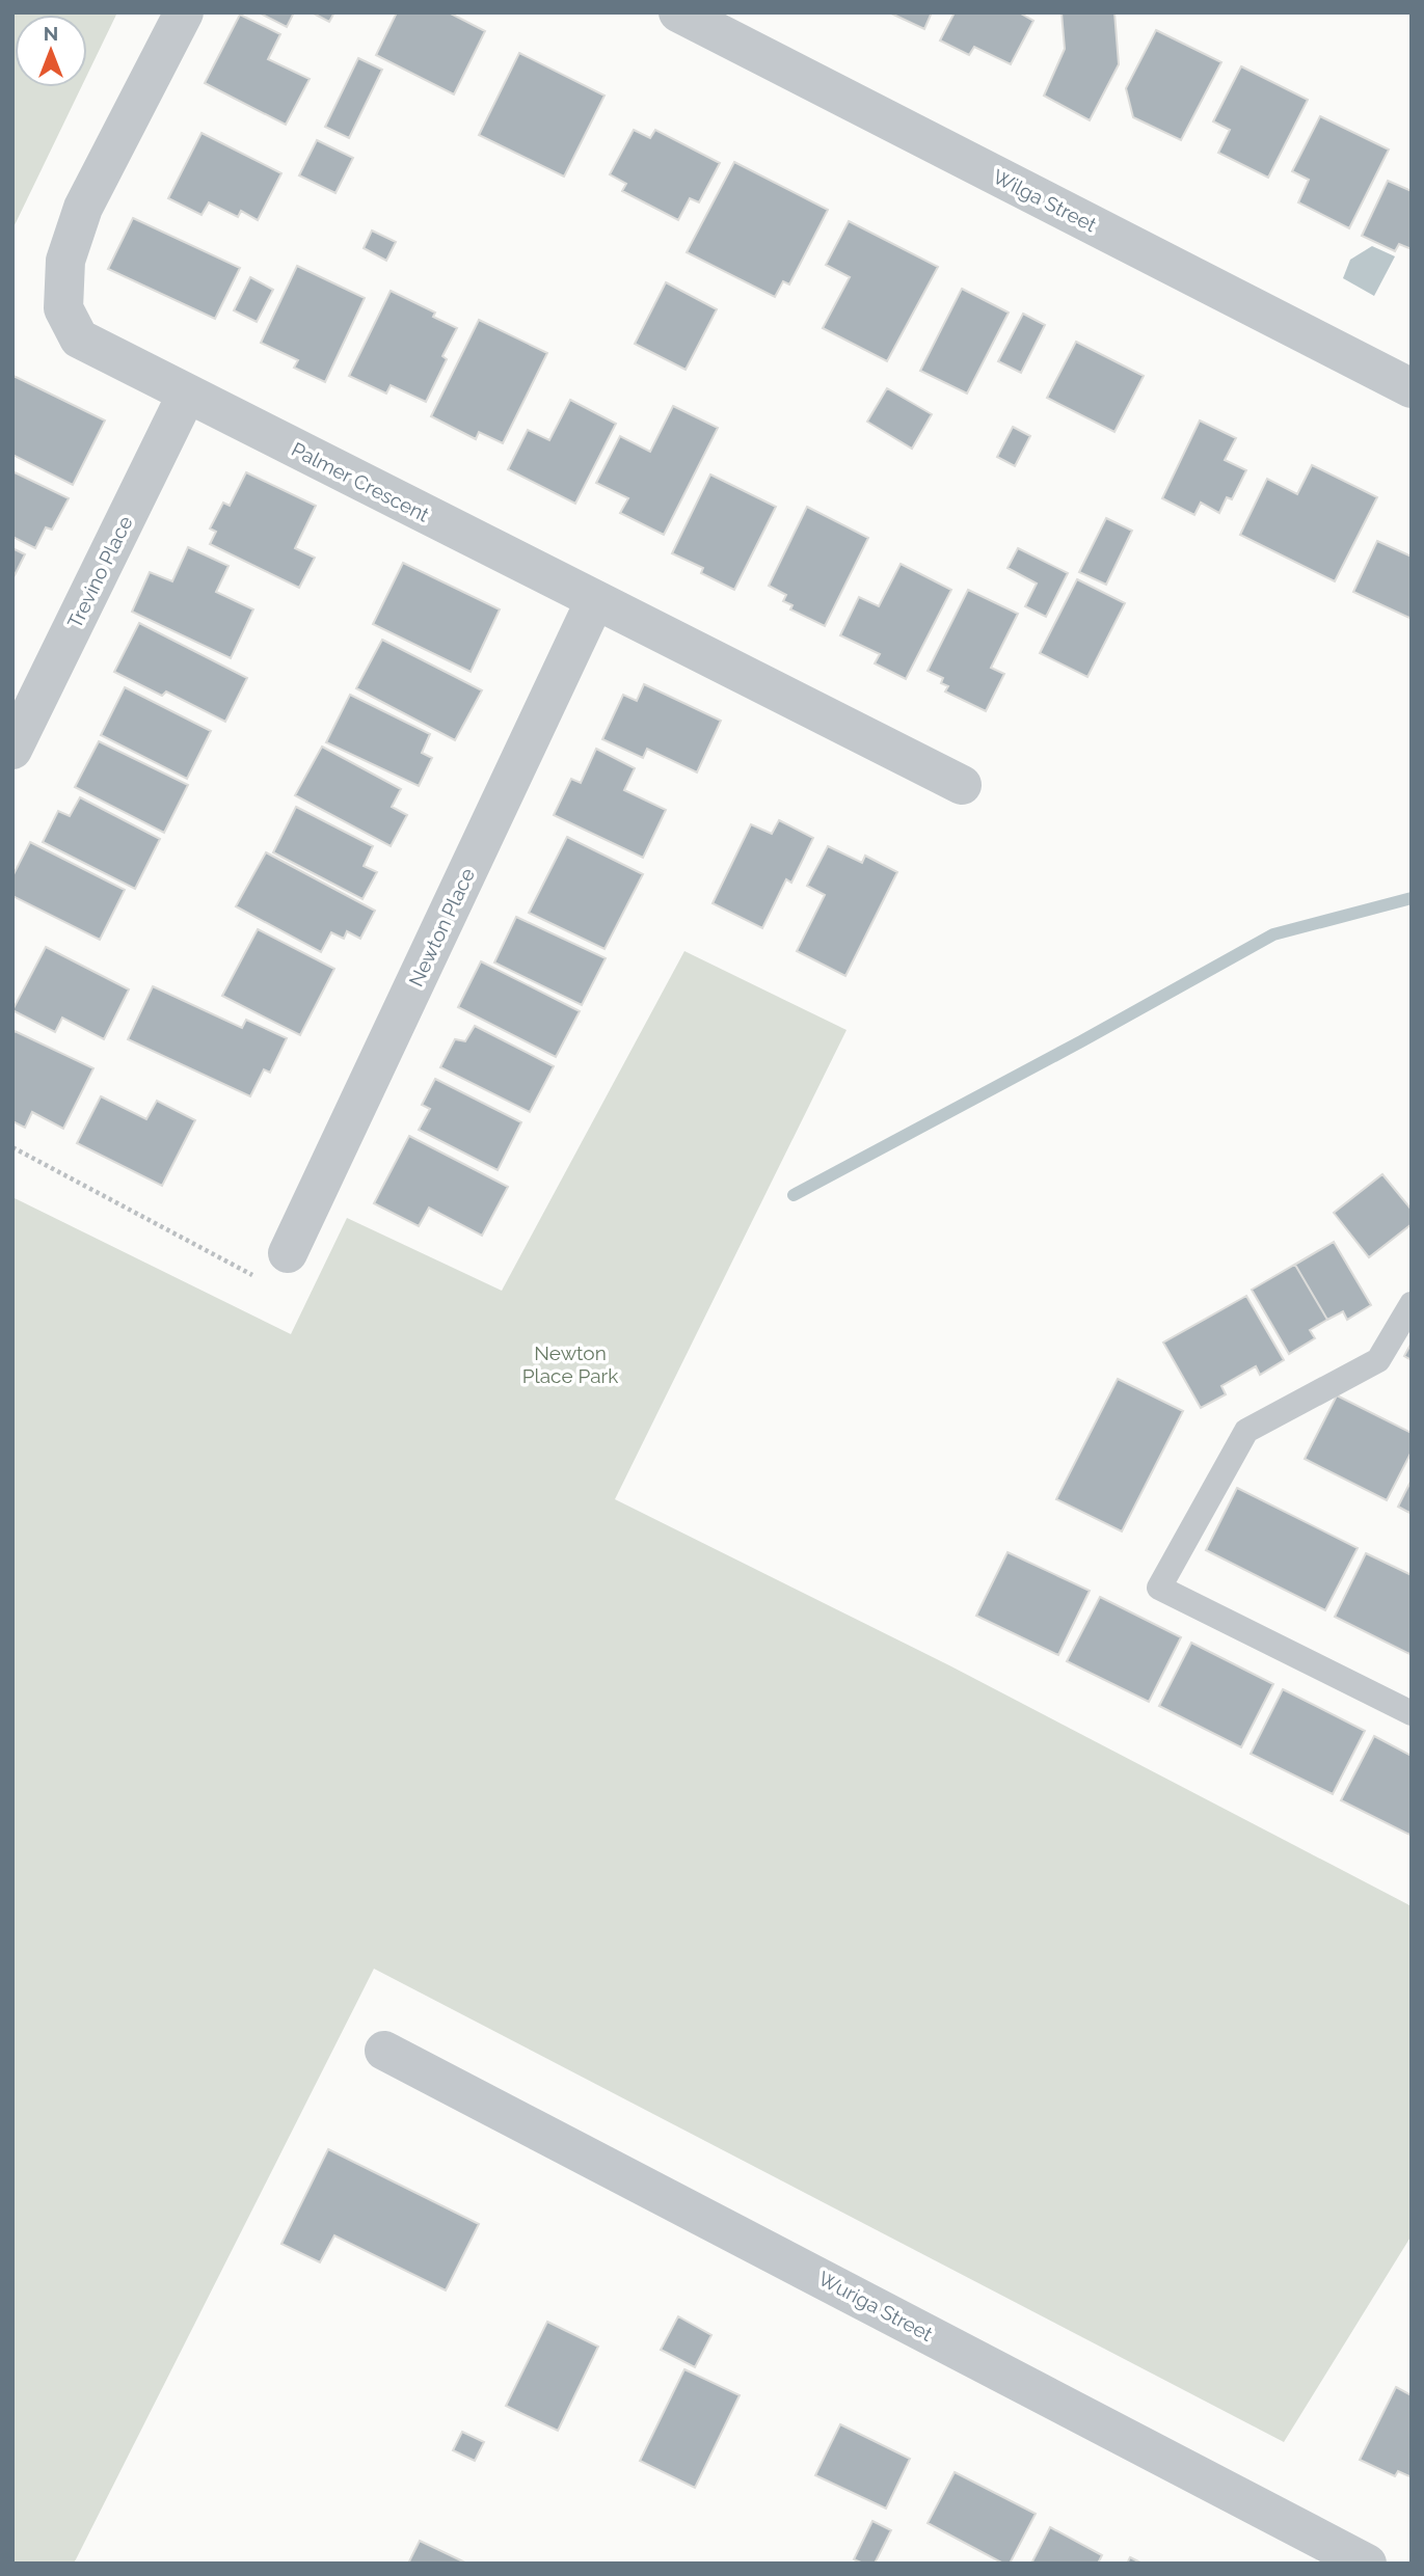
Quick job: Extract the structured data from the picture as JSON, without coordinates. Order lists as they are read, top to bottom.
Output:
{
  "streets": {
    "street": [
      "Wilga Street",
      "Palmer Crescent",
      "Trevino Place",
      "Newton Place",
      "Wuriga Street"
    ]
  },
  "crossings": [
    ["Palmer Crescent", "Trevino Place"],
    ["Palmer Crescent", "Newton Place"]
  ],
  "parks": ["Newton Place Park"],
  "north": "top"
}
